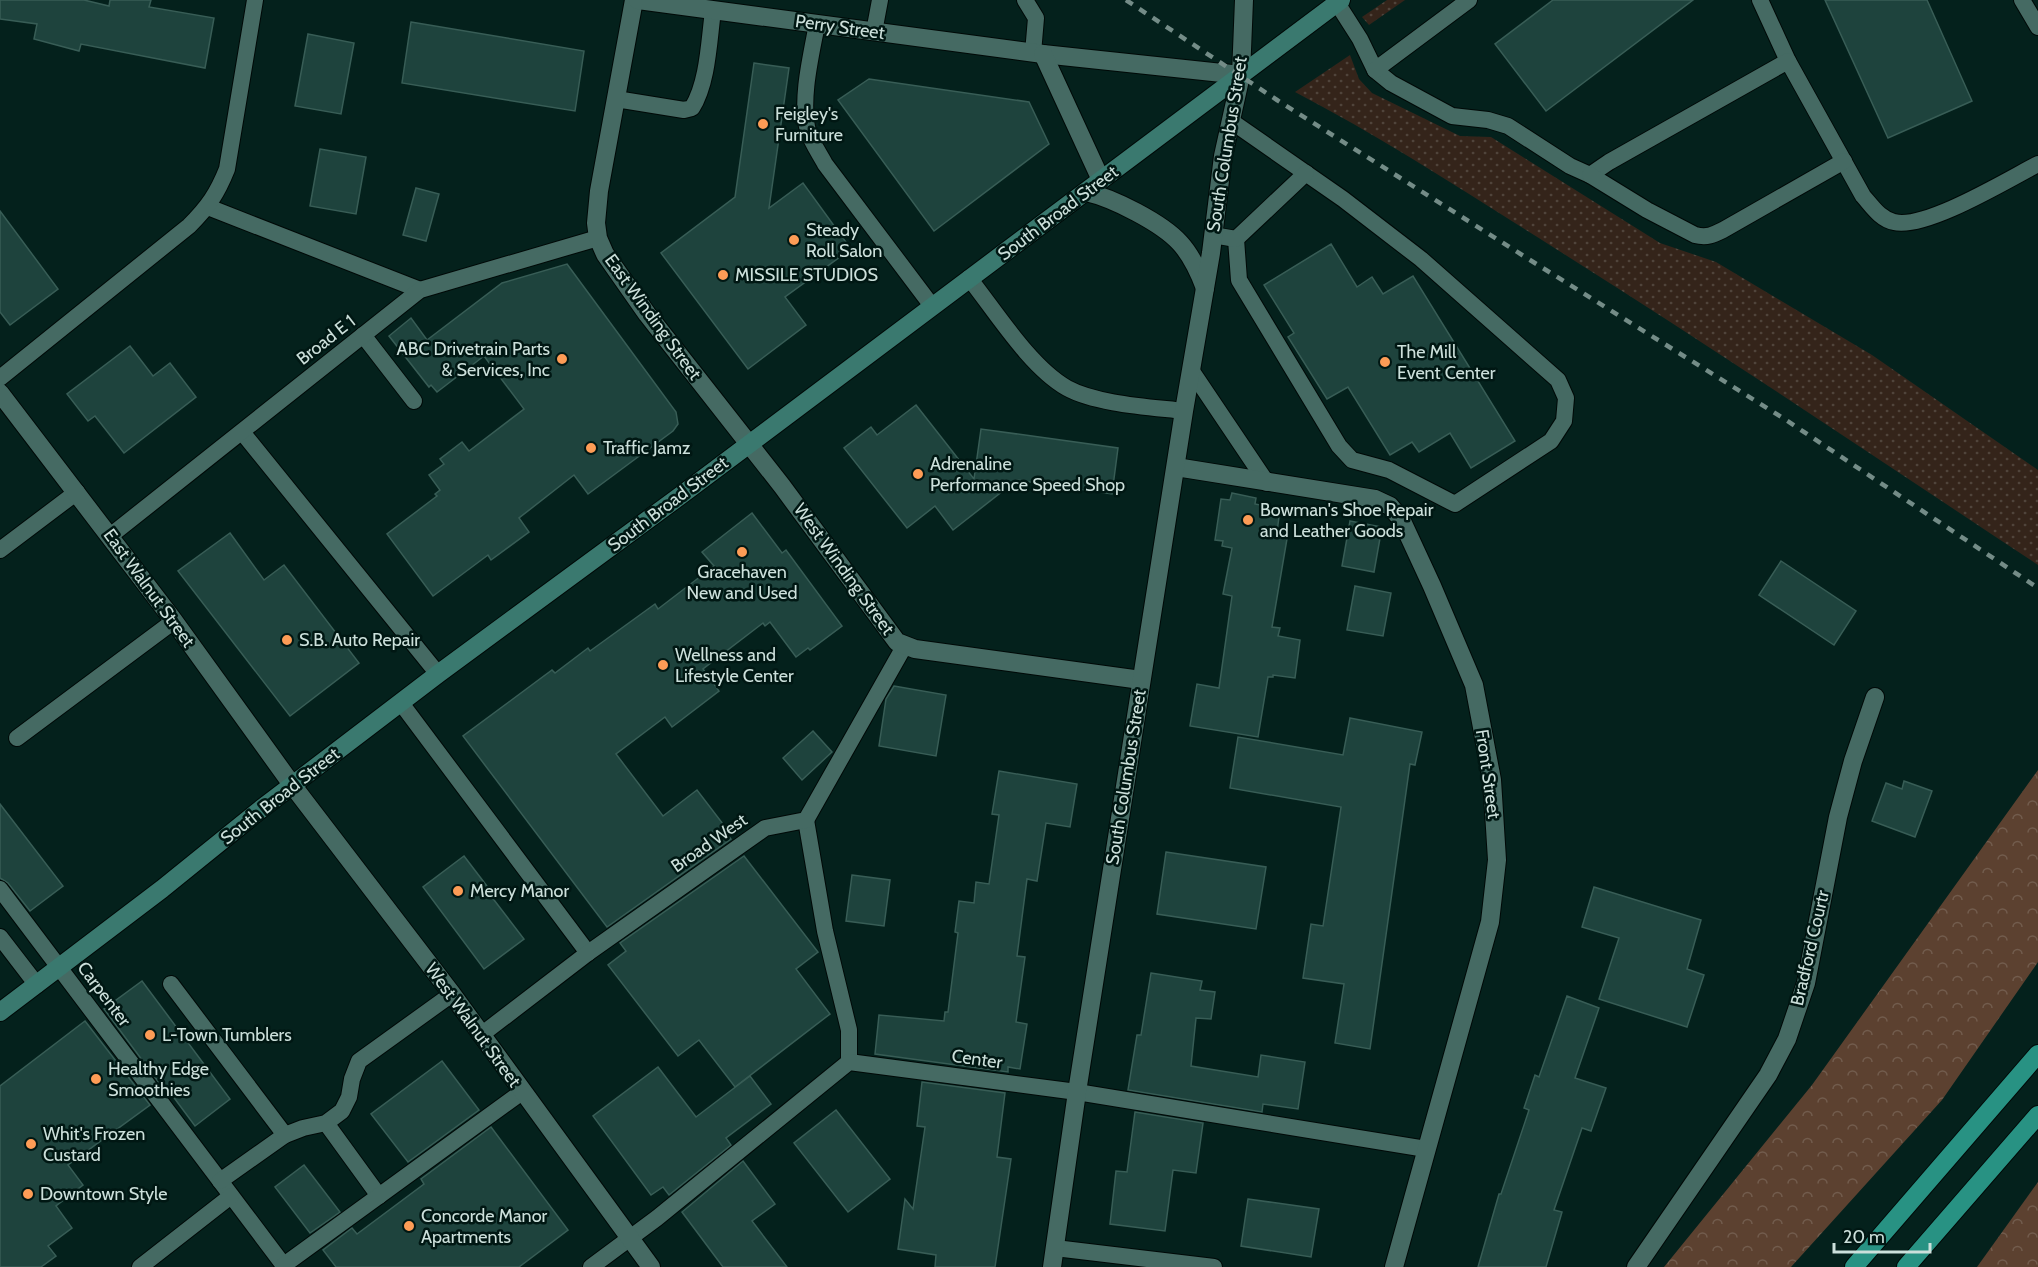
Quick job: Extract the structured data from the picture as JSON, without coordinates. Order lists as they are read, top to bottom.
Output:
{
  "streets": {
    "main road": ["South Broad Street"],
    "street": [
      "Perry Street",
      "South Columbus Street",
      "East Winding Street",
      "West Winding Street",
      "East Walnut Street",
      "Front Street",
      "Bradford Courtr",
      "West Walnut Street"
    ],
    "lane": [
      "Broad E 1",
      "Broad West",
      "Carpenter",
      "Center"
    ]
  },
  "crossings": [
    ["Perry Street", "South Columbus Street"],
    ["Perry Street", "South Broad Street"],
    ["Perry Street", "East Winding Street"],
    ["South Columbus Street", "South Broad Street"],
    ["South Columbus Street", "West Winding Street"],
    ["South Columbus Street", "Front Street"],
    ["South Columbus Street", "Center"],
    ["South Broad Street", "East Winding Street"],
    ["South Broad Street", "West Winding Street"],
    ["South Broad Street", "East Walnut Street"],
    ["South Broad Street", "Carpenter"],
    ["South Broad Street", "West Walnut Street"],
    ["East Winding Street", "Broad E 1"],
    ["East Winding Street", "West Winding Street"],
    ["Broad E 1", "East Walnut Street"],
    ["East Walnut Street", "West Walnut Street"],
    ["Front Street", "Center"],
    ["Broad West", "West Walnut Street"]
  ],
  "places": [
    "Feigley's Furniture",
    "Steady Roll Salon",
    "MISSILE STUDIOS",
    "ABC Drivetrain Parts & Services, Inc",
    "The Mill Event Center",
    "Traffic Jamz",
    "Adrenaline Performance Speed Shop",
    "Bowman's Shoe Repair and Leather Goods",
    "Gracehaven New and Used",
    "S.B. Auto Repair",
    "Wellness and Lifestyle Center",
    "Mercy Manor",
    "L-Town Tumblers",
    "Healthy Edge Smoothies",
    "Whit's Frozen Custard",
    "Downtown Style",
    "Concorde Manor Apartments"
  ],
  "scale_bar": "20 m"
}
